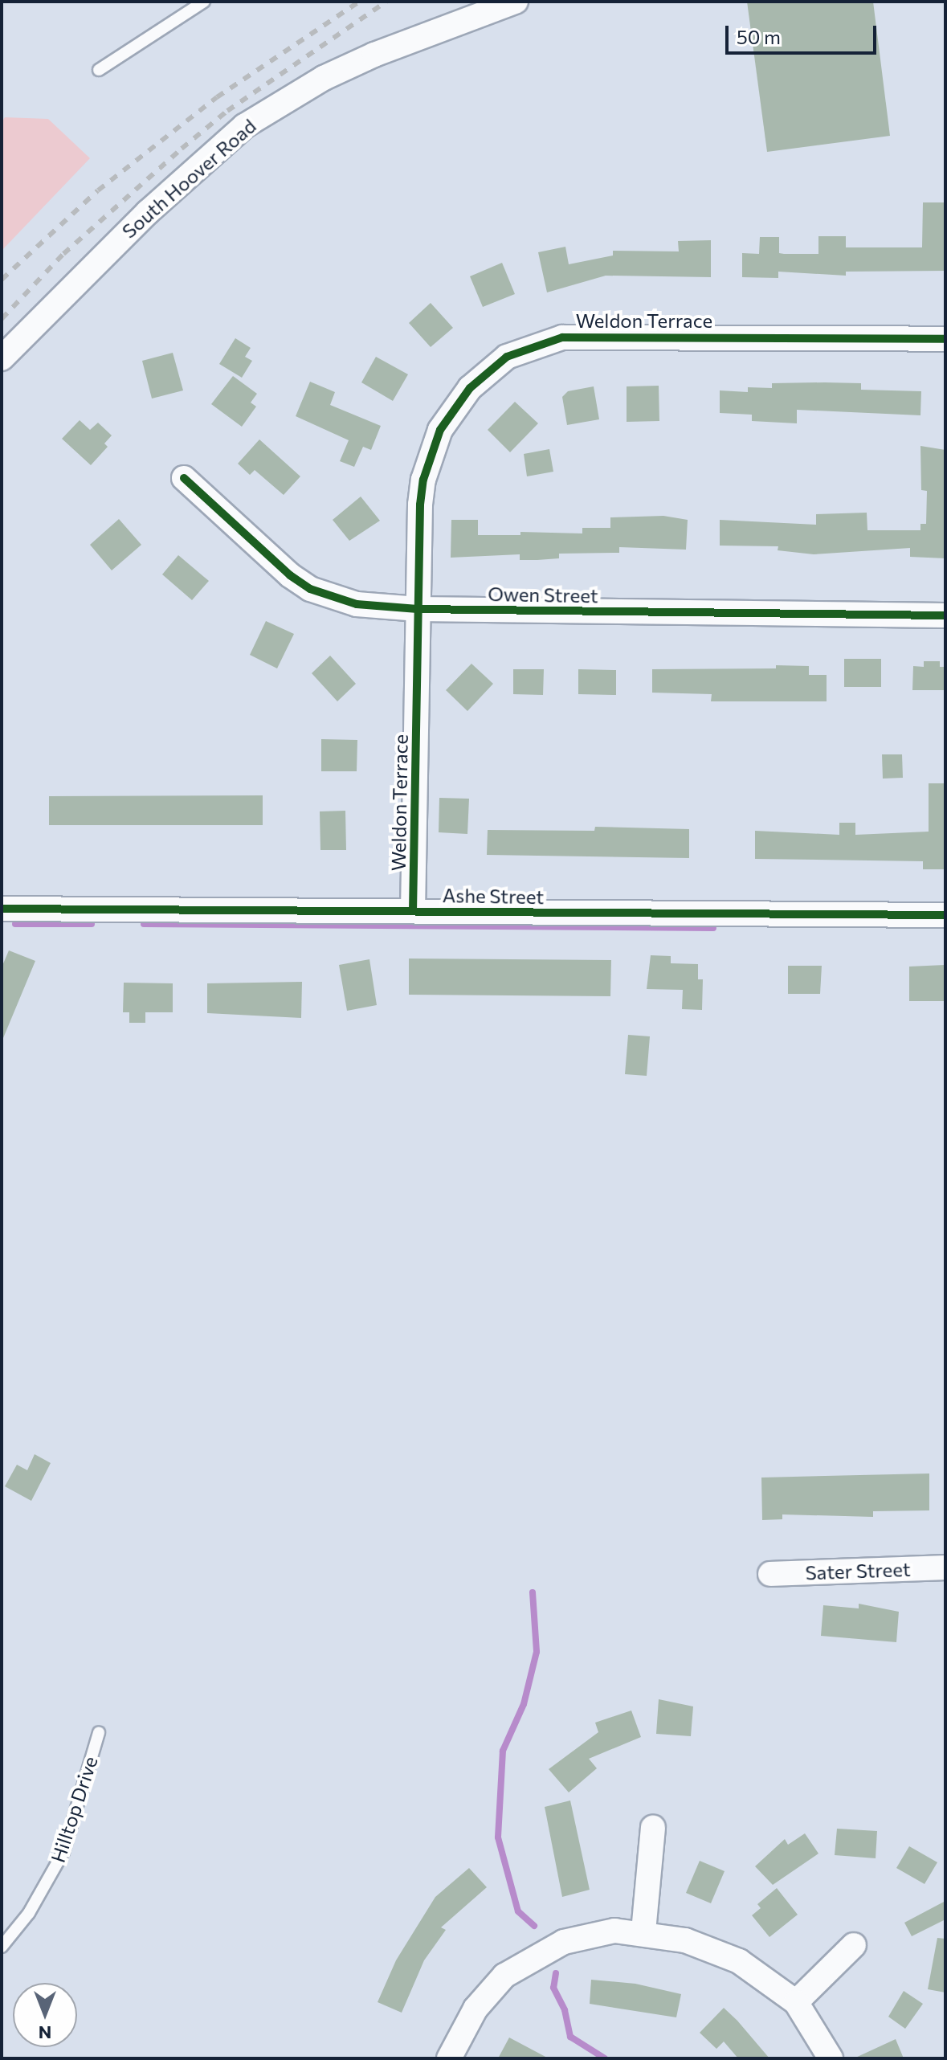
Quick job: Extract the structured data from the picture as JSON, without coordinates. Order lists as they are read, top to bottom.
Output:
{
  "streets": {
    "street": [
      "South Hoover Road",
      "Weldon Terrace",
      "Owen Street",
      "Ashe Street",
      "Sater Street"
    ],
    "lane": ["Hilltop Drive"]
  },
  "crossings": [
    ["Weldon Terrace", "Owen Street"],
    ["Weldon Terrace", "Ashe Street"]
  ],
  "scale_bar": "50 m",
  "north": "bottom"
}
